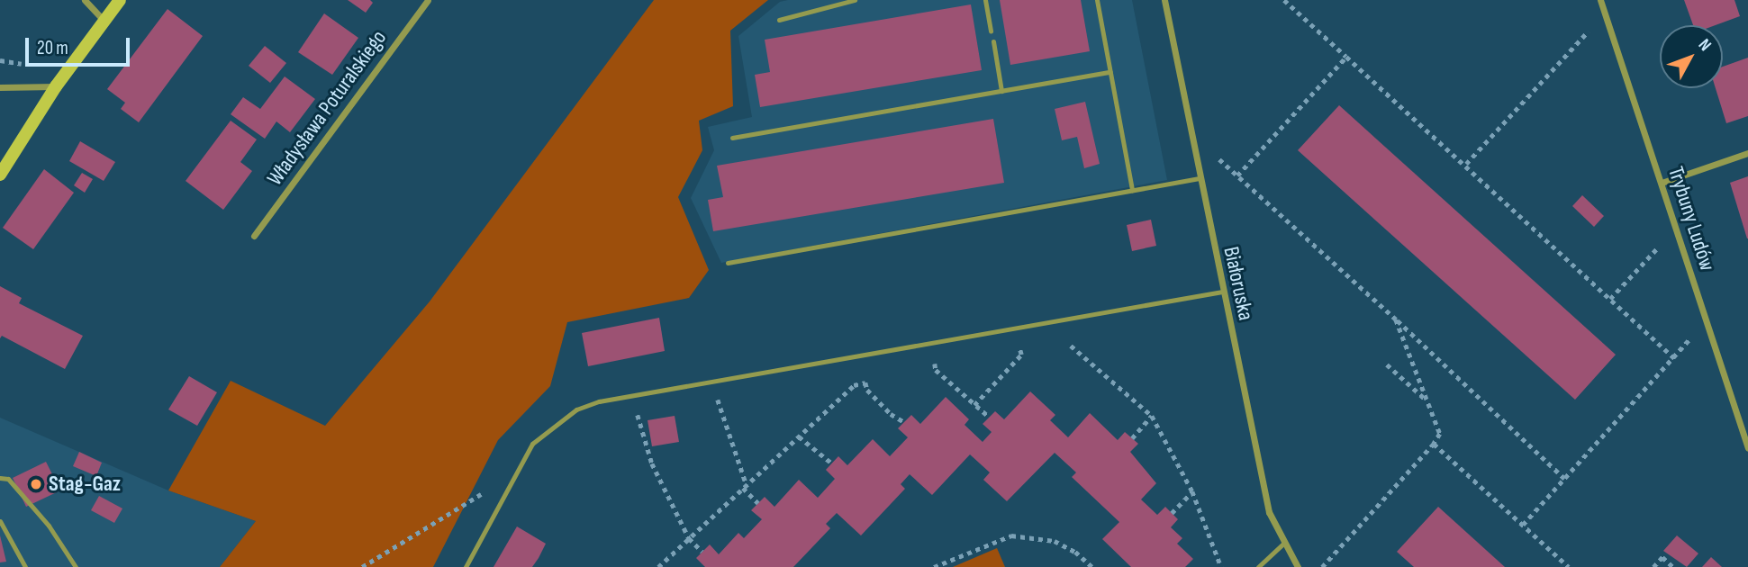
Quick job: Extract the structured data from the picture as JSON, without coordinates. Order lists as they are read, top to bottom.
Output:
{
  "streets": {
    "street": ["Władysława Poturalskiego", "Trybuny Ludów", "Białoruska"]
  },
  "places": ["Stag-Gaz"],
  "scale_bar": "20 m",
  "north": "top right"
}
